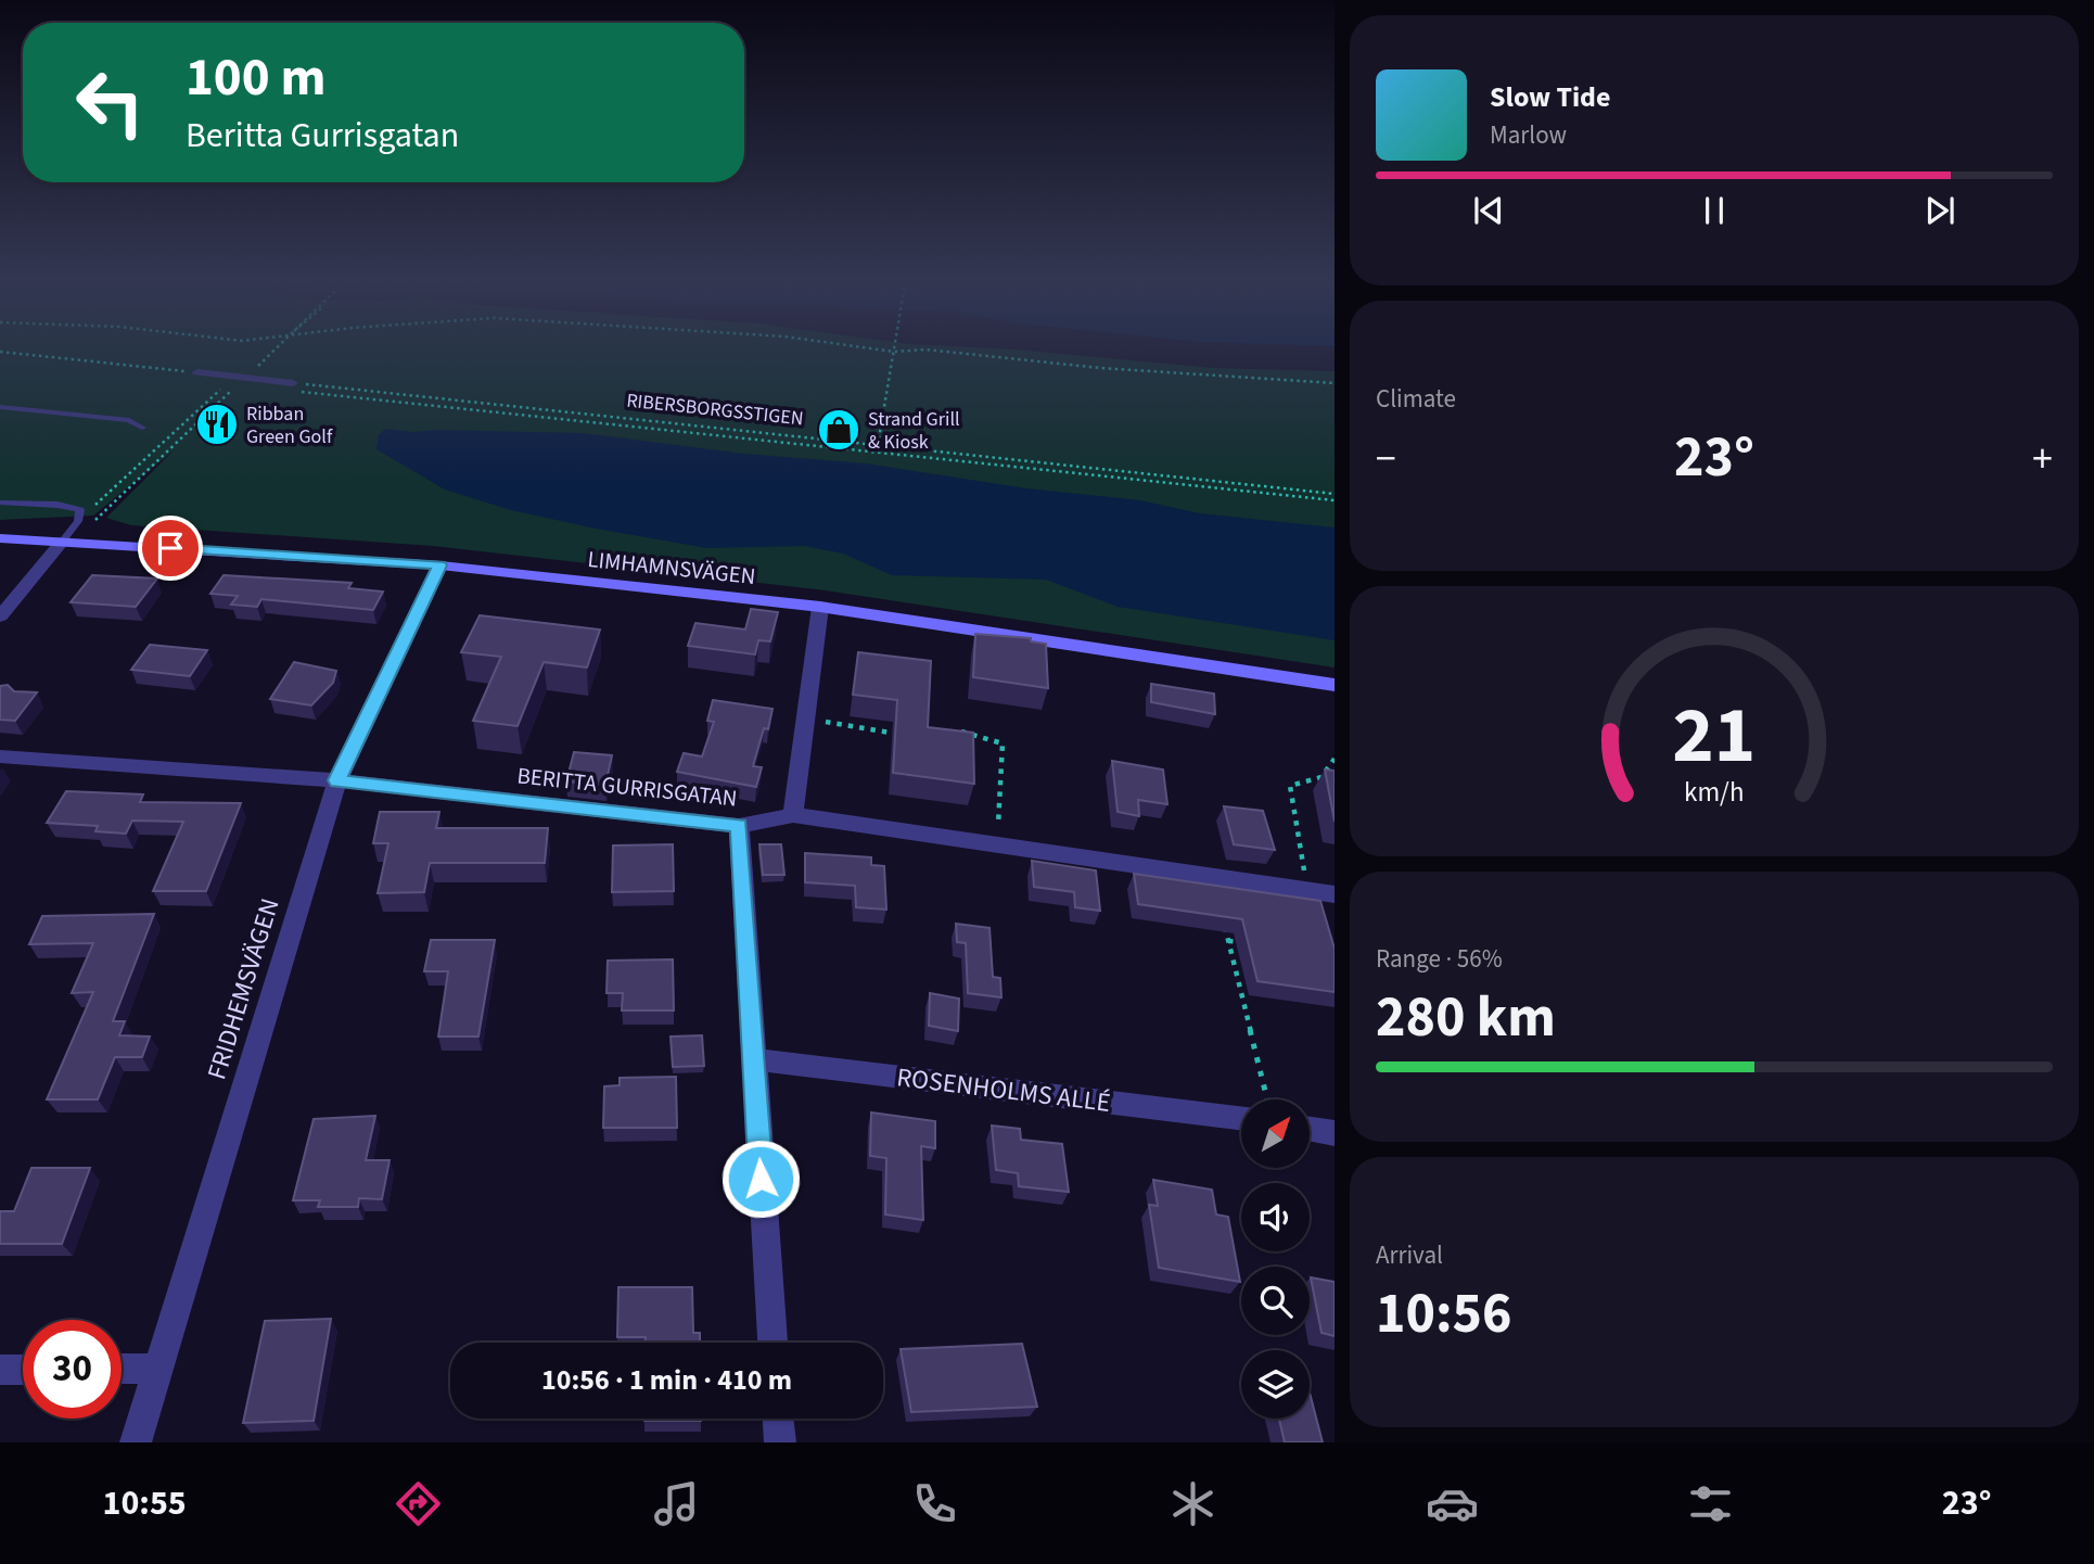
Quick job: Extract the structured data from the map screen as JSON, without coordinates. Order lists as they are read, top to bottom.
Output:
{
  "streets": {
    "main road": ["LIMHAMNSVÄGEN"],
    "street": ["BERITTA GURRISGATAN", "FRIDHEMSVÄGEN", "ROSENHOLMS ALLÉ"],
    "path": ["RIBERSBORGSSTIGEN"]
  },
  "crossings": [
    ["LIMHAMNSVÄGEN", "FRIDHEMSVÄGEN"],
    ["BERITTA GURRISGATAN", "FRIDHEMSVÄGEN"]
  ],
  "places": {
    "restaurant": ["Ribban Green Golf"],
    "shop": ["Strand Grill & Kiosk"]
  },
  "north": "top right",
  "page": {
    "turn": ["100 m", "Beritta Gurrisgatan"],
    "song": ["Slow Tide", "Marlow"],
    "tile": [
      "Climate",
      ["Range · 56%", "280 km"],
      ["Arrival", "10:56"]
    ],
    "heat": ["−", "23°", "+"],
    "limit": "30",
    "trip": "10:56 · 1 min · 410 m",
    "tabs": ["10:55", "23°"],
    "gauge": ["21", "km/h"]
  }
}
